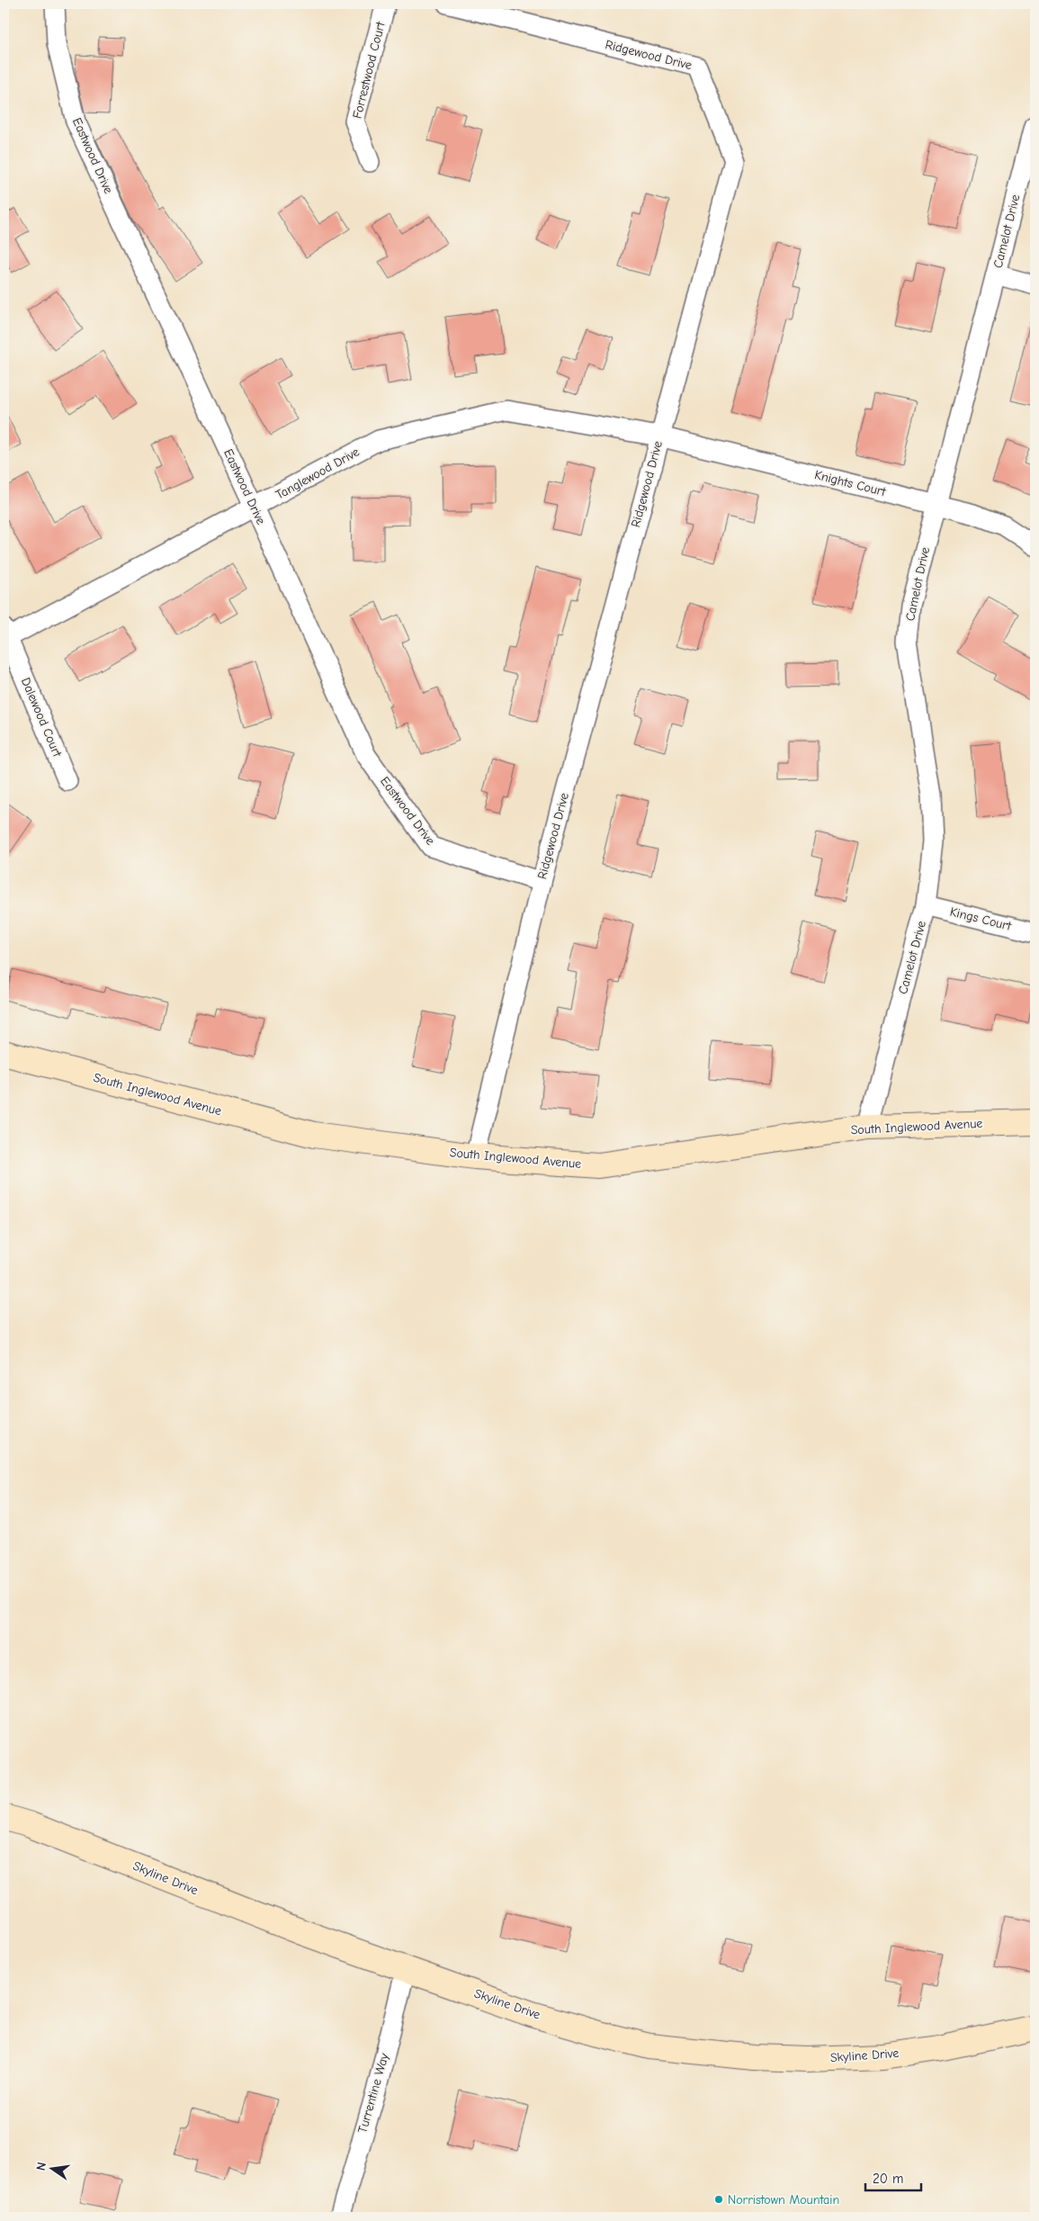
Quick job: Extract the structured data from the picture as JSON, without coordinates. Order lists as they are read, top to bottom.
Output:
{
  "streets": {
    "street": [
      "Ridgewood Drive",
      "Forrestwood Court",
      "Eastwood Drive",
      "Camelot Drive",
      "Tanglewood Drive",
      "Knights Court",
      "Dalewood Court",
      "Kings Court",
      "South Inglewood Avenue",
      "Skyline Drive",
      "Turrentine Way"
    ]
  },
  "crossings": [
    ["Ridgewood Drive", "Eastwood Drive"],
    ["Ridgewood Drive", "Tanglewood Drive"],
    ["Ridgewood Drive", "Knights Court"],
    ["Ridgewood Drive", "South Inglewood Avenue"],
    ["Eastwood Drive", "Tanglewood Drive"],
    ["Camelot Drive", "Knights Court"],
    ["Camelot Drive", "Kings Court"],
    ["Camelot Drive", "South Inglewood Avenue"],
    ["Tanglewood Drive", "Knights Court"],
    ["Tanglewood Drive", "Dalewood Court"],
    ["Skyline Drive", "Turrentine Way"]
  ],
  "places": ["Norristown Mountain"],
  "scale_bar": "20 m",
  "north": "left"
}
